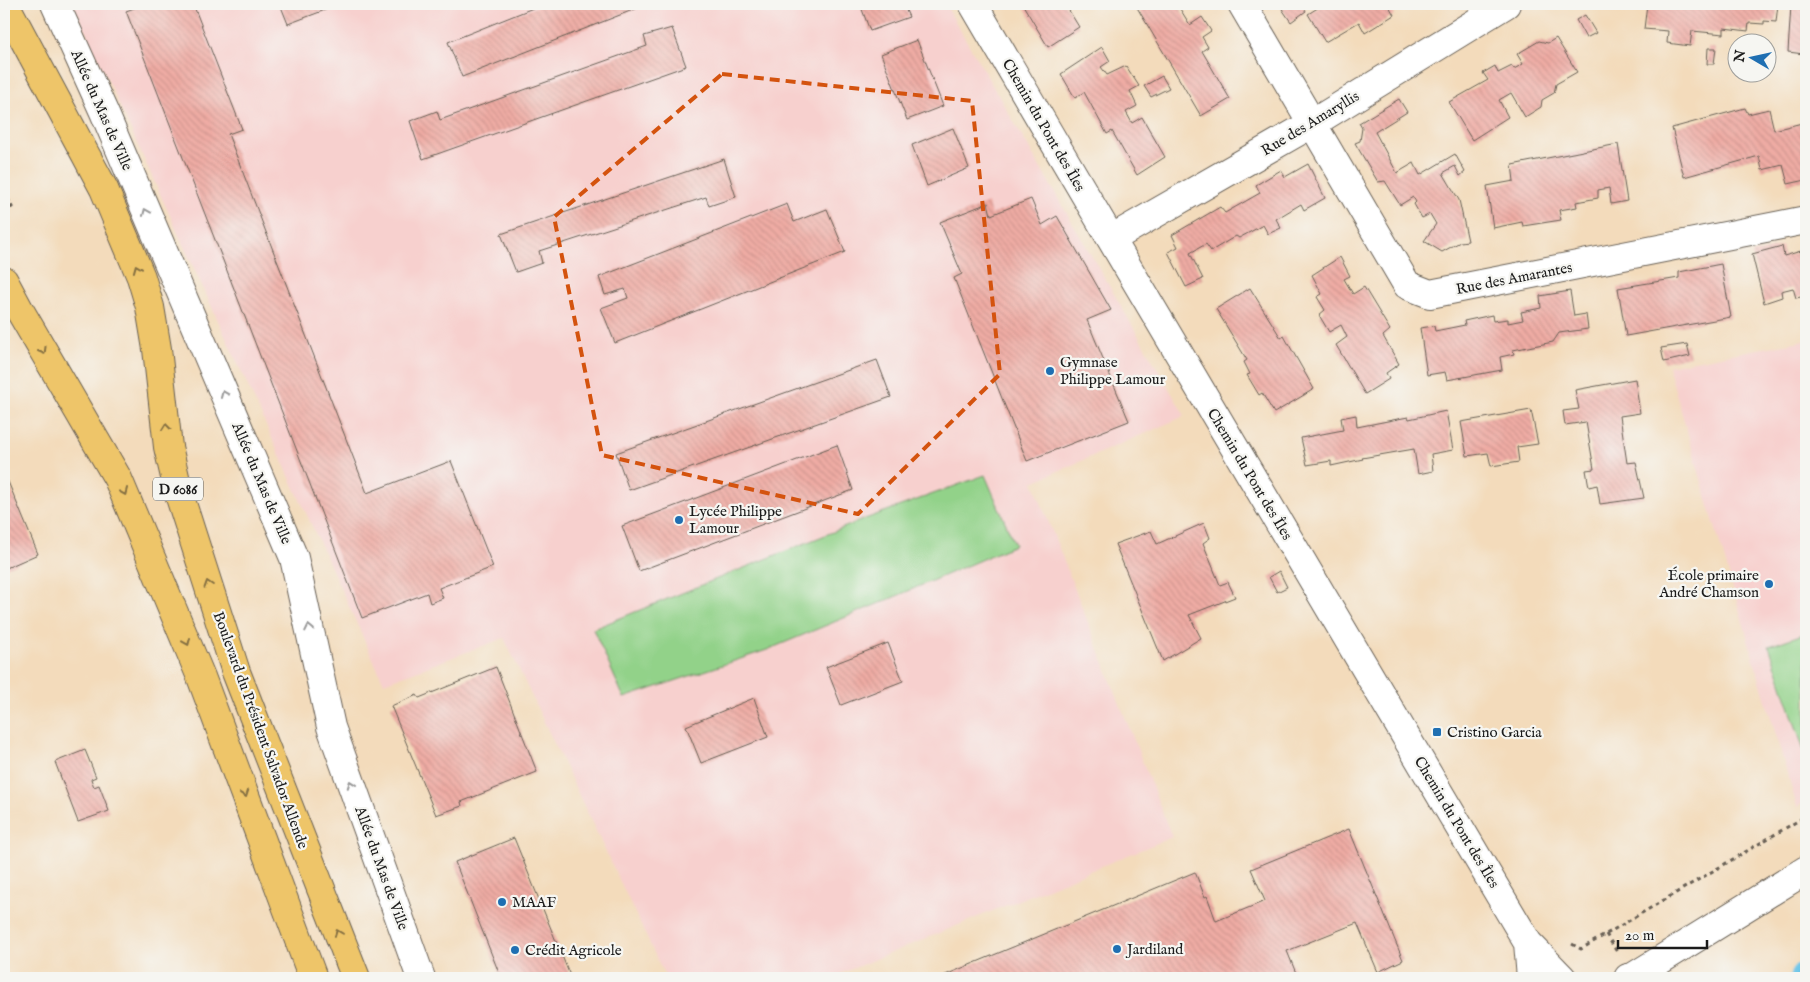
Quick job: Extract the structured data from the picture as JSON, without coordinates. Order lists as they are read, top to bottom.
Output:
{
  "streets": {
    "main road": ["D 6086", "Boulevard du Président Salvador Allende"],
    "street": [
      "Allée du Mas de Ville",
      "Rue des Amaryllis",
      "Chemin du Pont des Îles",
      "Rue des Amarantes"
    ]
  },
  "crossings": [
    ["Rue des Amaryllis", "Chemin du Pont des Îles"],
    ["Rue des Amaryllis", "Rue des Amarantes"]
  ],
  "one_way": ["Allée du Mas de Ville"],
  "places": {
    "other": [
      "Gymnase Philippe Lamour",
      "Lycée Philippe Lamour",
      "École primaire André Chamson",
      "MAAF",
      "Jardiland",
      "Crédit Agricole"
    ],
    "transit": ["Cristino Garcia"]
  },
  "scale_bar": "20 m",
  "north": "left"
}
